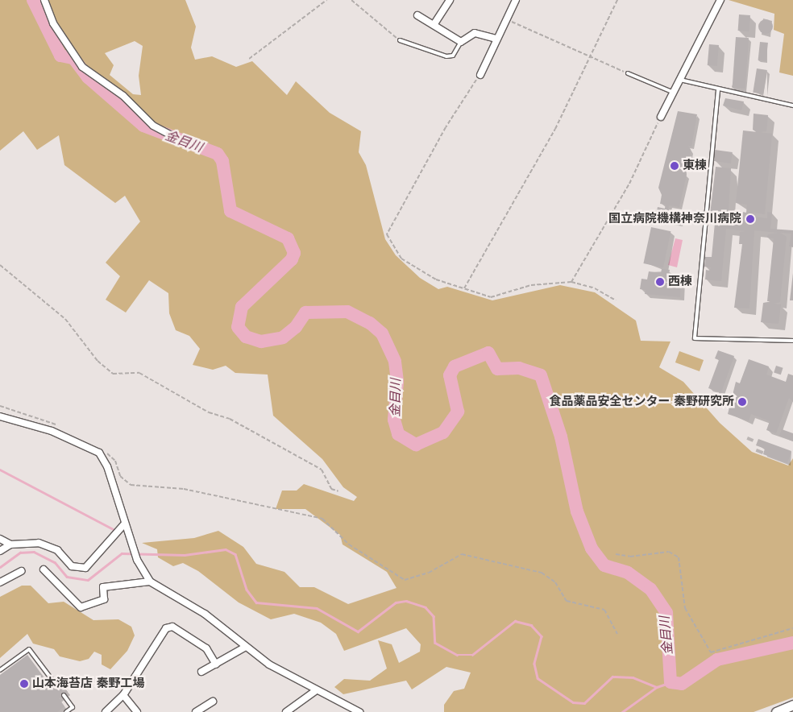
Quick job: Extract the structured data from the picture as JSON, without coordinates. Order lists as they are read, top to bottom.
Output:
{
  "water": ["金目川"],
  "places": [
    "東棟",
    "国立病院機構神奈川病院",
    "西棟",
    "食品薬品安全センター 秦野研究所",
    "山本海苔店 秦野工場"
  ]
}
